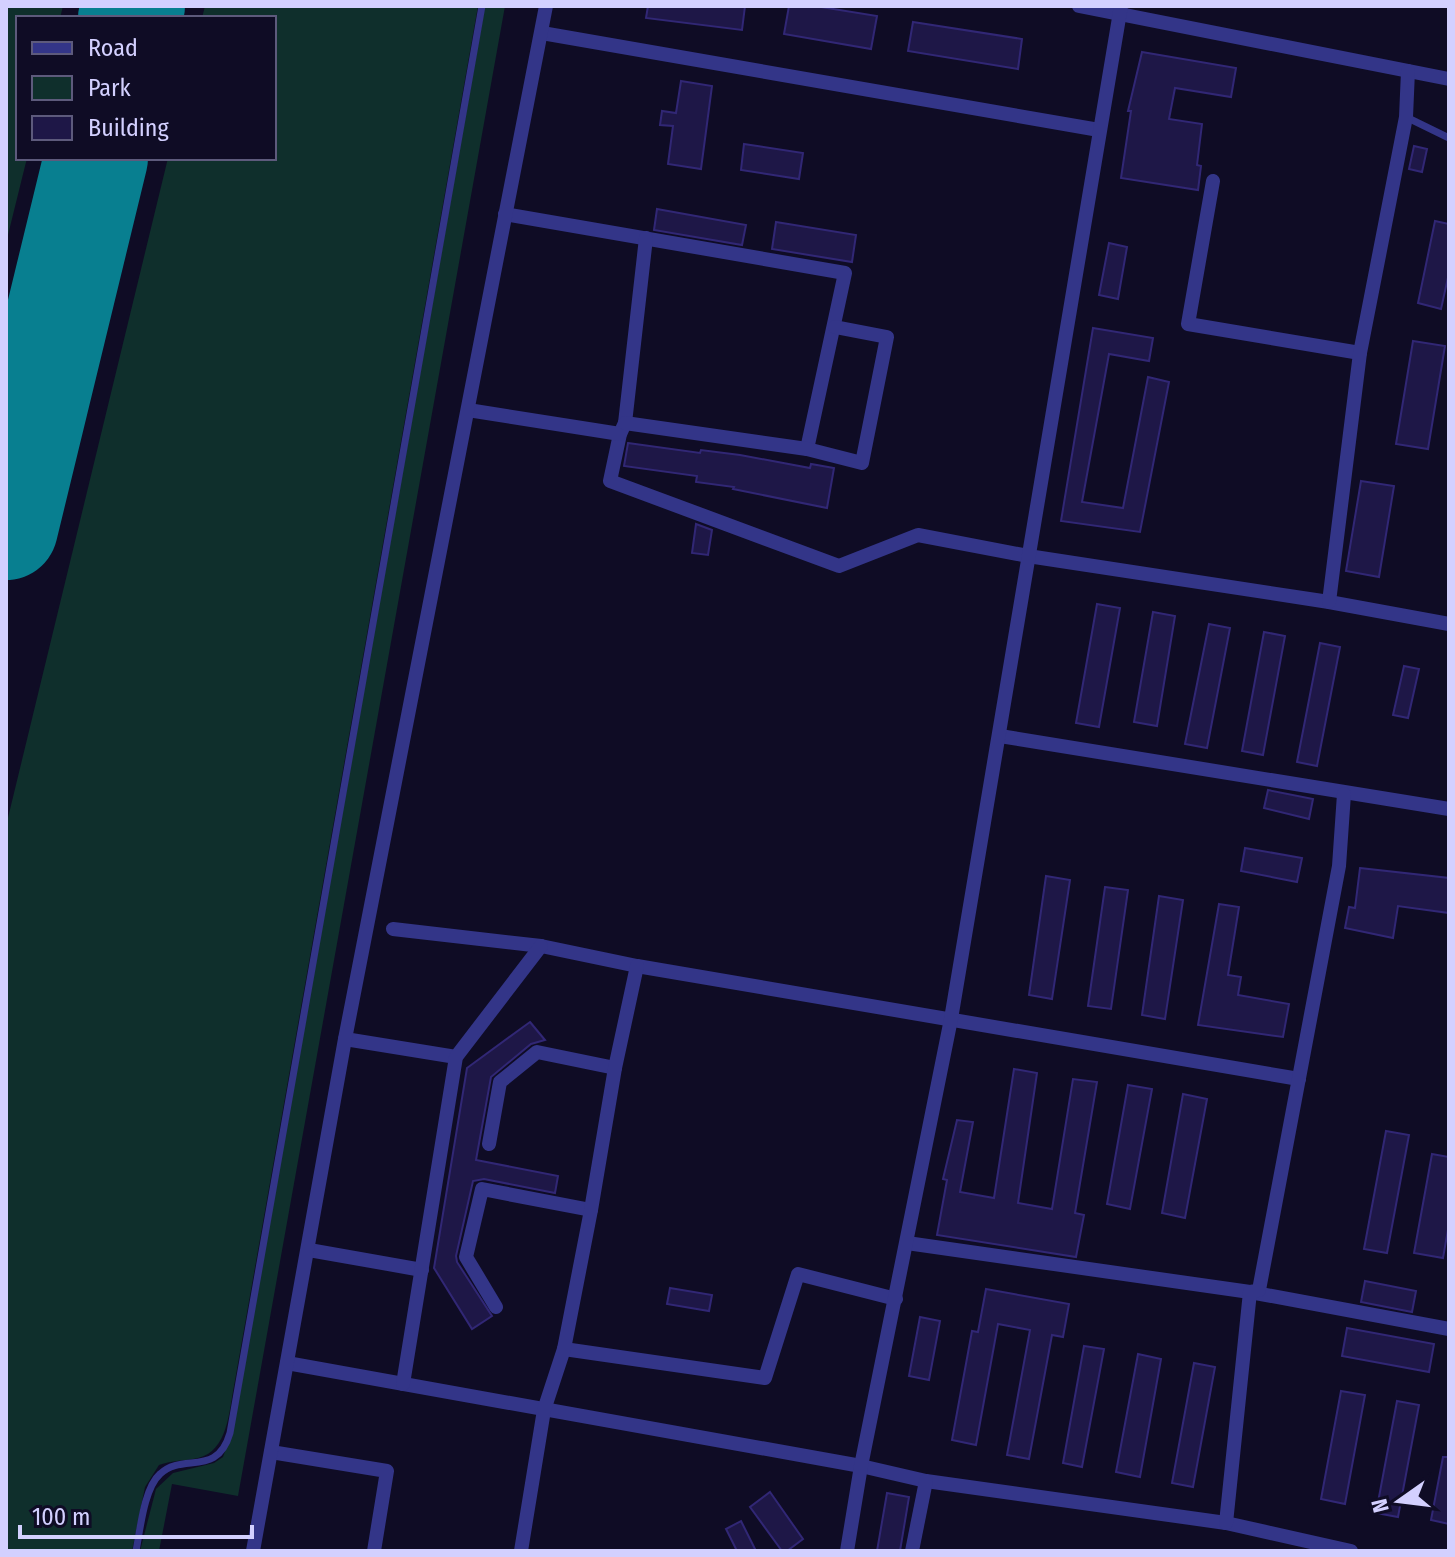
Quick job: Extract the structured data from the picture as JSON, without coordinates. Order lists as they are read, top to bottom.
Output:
{
  "legend": ["Road", "Park", "Building"],
  "scale_bar": "100 m",
  "north": "left"
}
